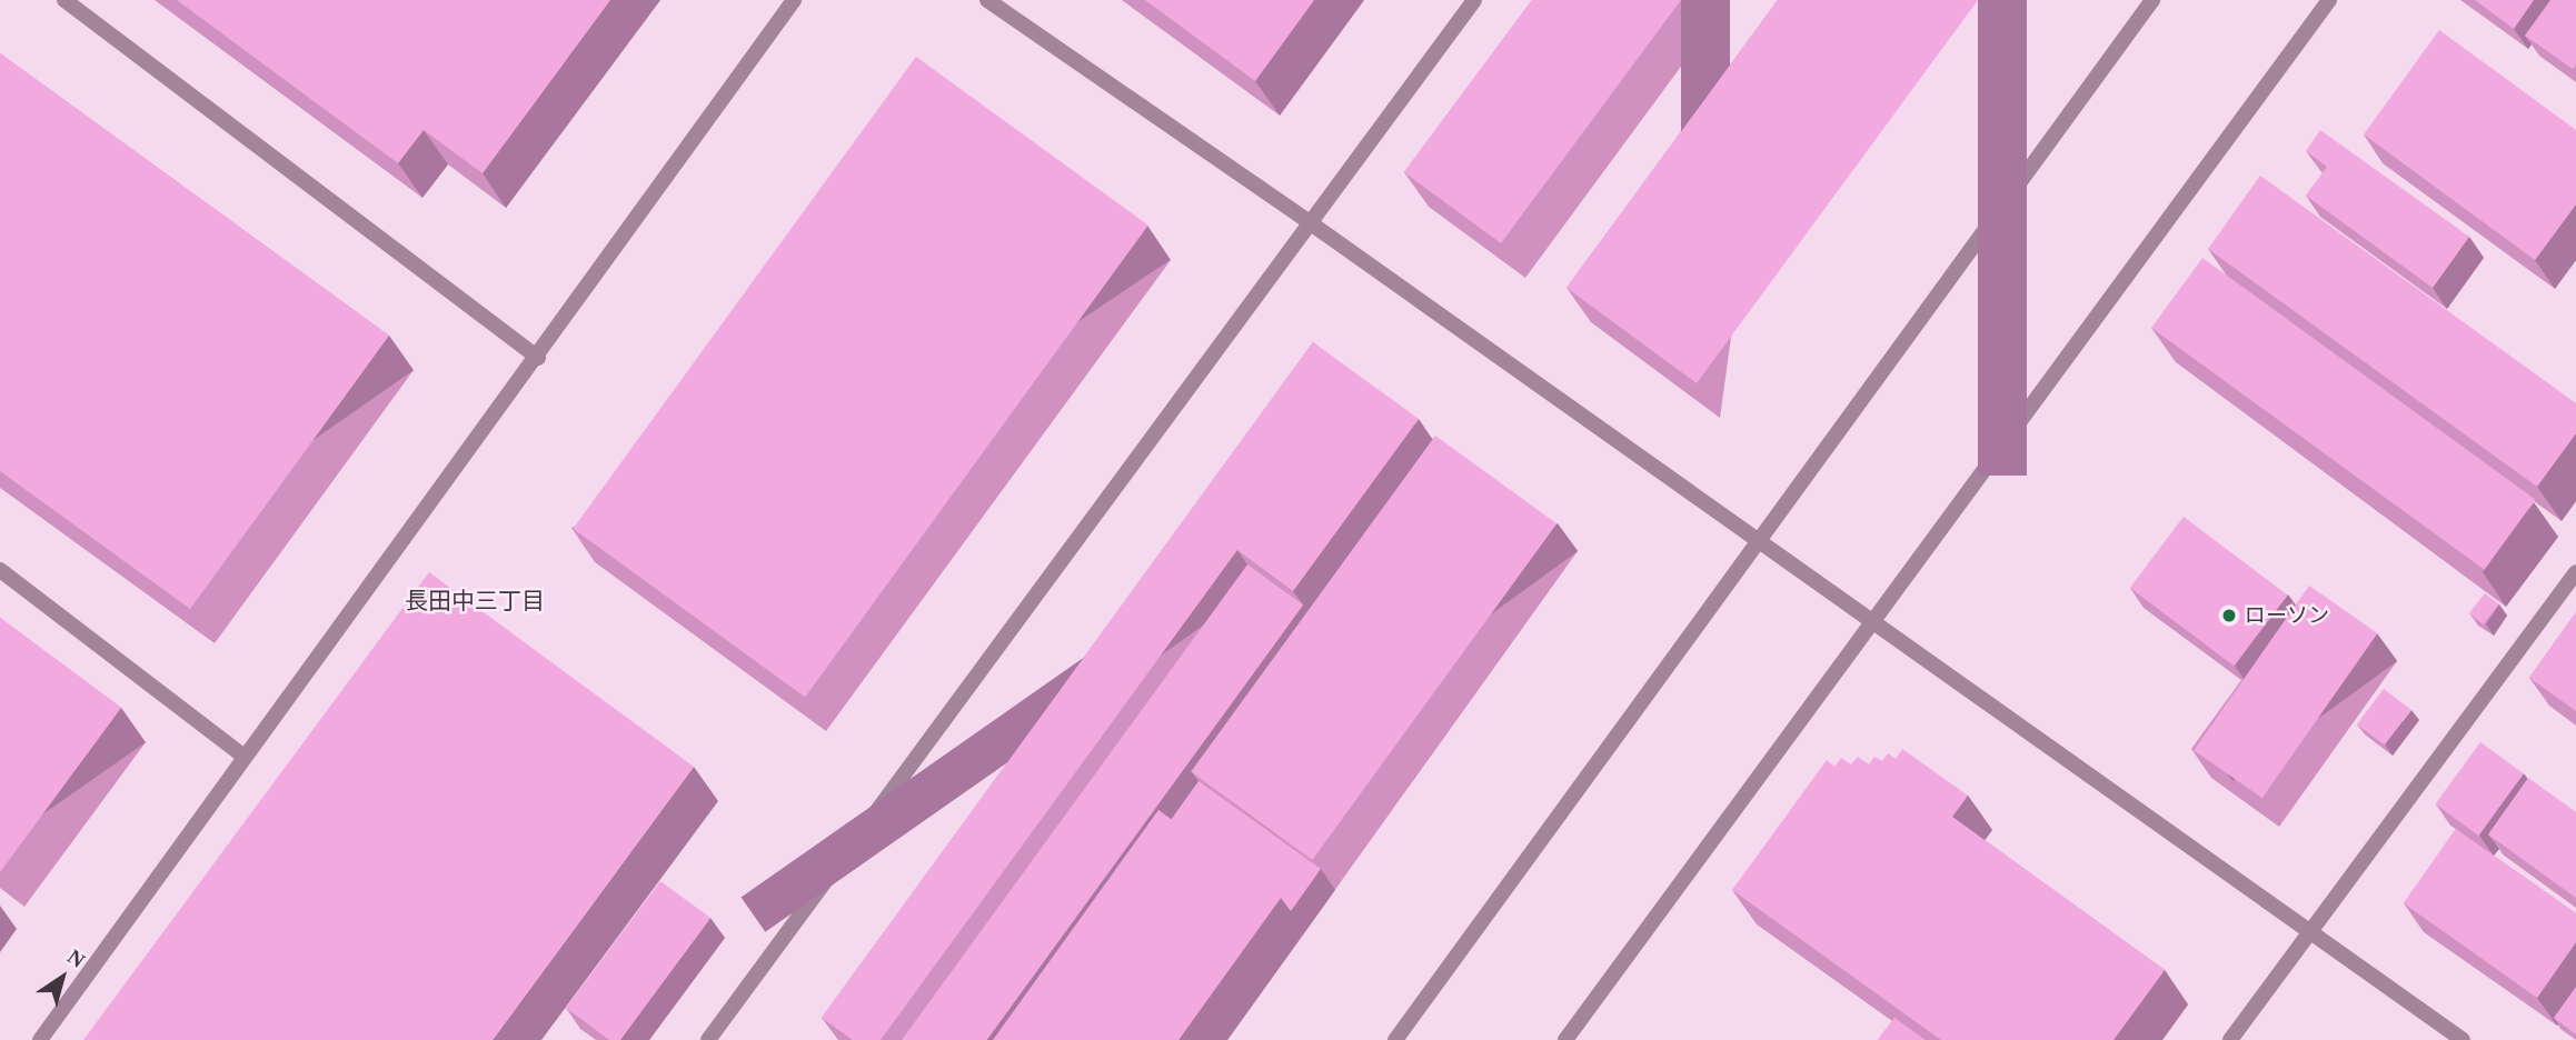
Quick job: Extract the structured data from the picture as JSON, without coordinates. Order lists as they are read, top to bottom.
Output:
{
  "districts": ["長田中三丁目"],
  "places": ["ローソン"],
  "north": "top right"
}
